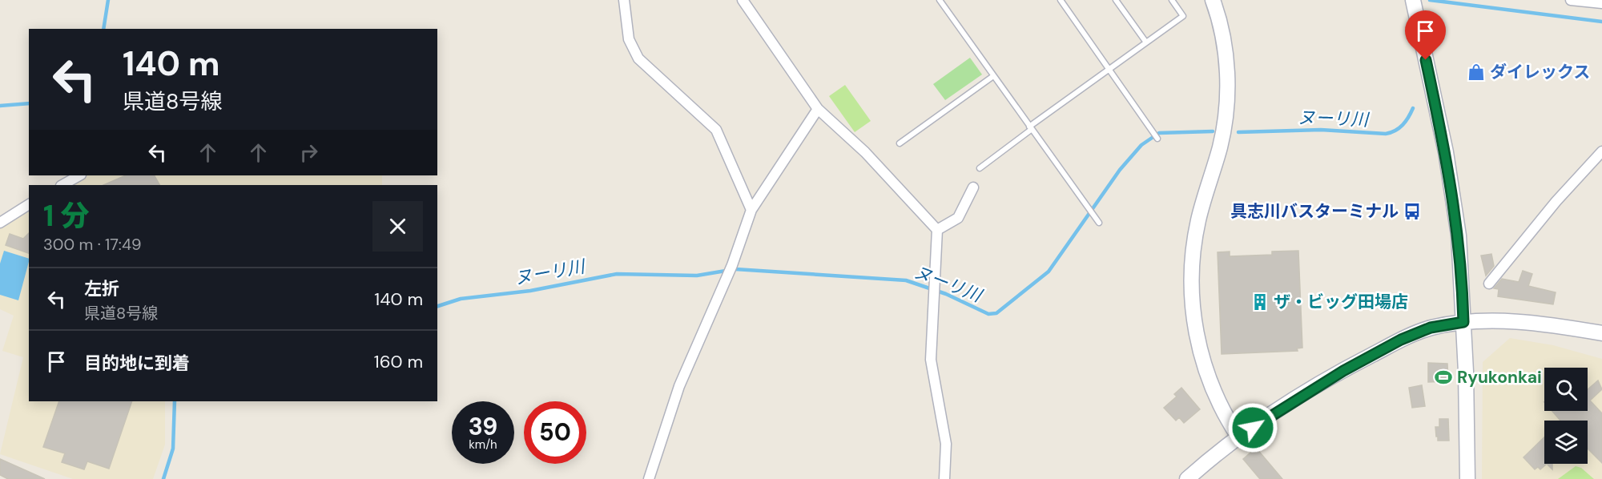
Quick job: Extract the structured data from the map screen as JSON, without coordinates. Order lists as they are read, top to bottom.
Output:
{
  "water": ["ヌーリ川"],
  "places": {
    "shop": ["ダイレックス"],
    "bus stop": ["具志川バスターミナル"],
    "building": ["ザ・ビッグ田場店"],
    "sports": ["Ryukonkai"]
  },
  "page": {
    "turn": ["140 m", "県道8号線"],
    "heading": ["1 分", "300 m · 17:49"],
    "list": [
      {
        "name": "左折",
        "note": "県道8号線",
        "value": "140 m"
      },
      {
        "name": "目的地に到着",
        "value": "160 m"
      }
    ],
    "speed": "39 km/h",
    "limit": "50"
  }
}
